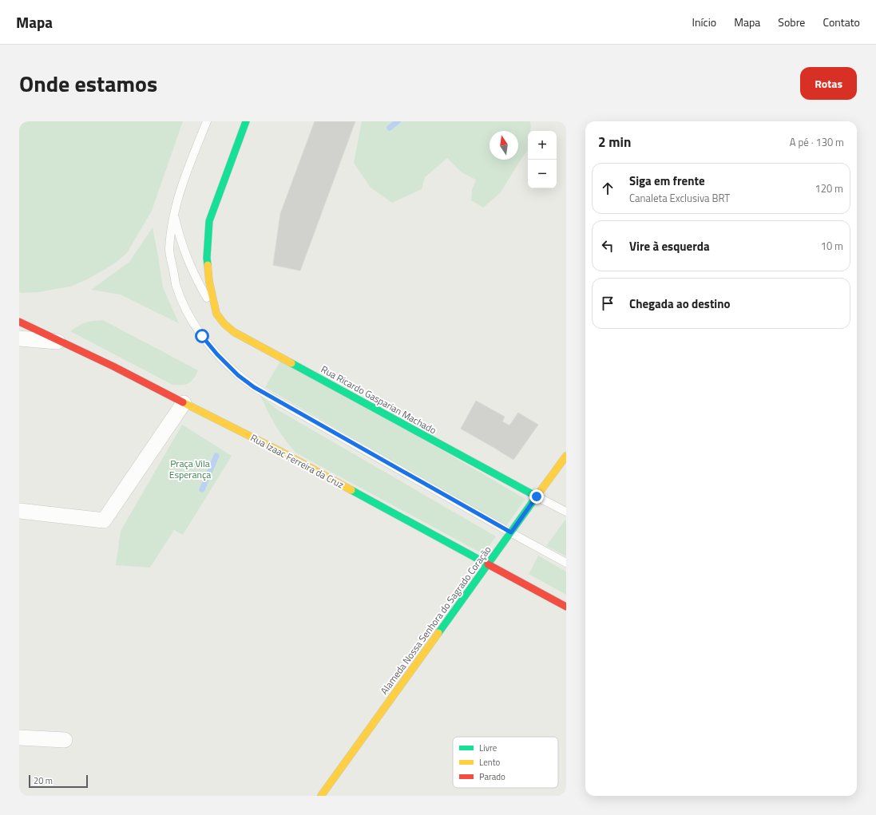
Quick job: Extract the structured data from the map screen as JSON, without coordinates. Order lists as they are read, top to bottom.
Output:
{
  "streets": {
    "main road": ["Rua Ricardo Gasparian Machado", "Rua Izaac Ferreira da Cruz", "Alameda Nossa Senhora do Sagrado Coração"]
  },
  "crossings": [
    ["Rua Ricardo Gasparian Machado", "Alameda Nossa Senhora do Sagrado Coração"],
    ["Rua Izaac Ferreira da Cruz", "Alameda Nossa Senhora do Sagrado Coração"]
  ],
  "parks": ["Praça Vila Esperança"],
  "legend": ["Livre", "Lento", "Parado"],
  "scale_bar": "20 m",
  "north": "top",
  "page": {
    "header": "Mapa",
    "nav": [
      "Início",
      "Mapa",
      "Sobre",
      "Contato"
    ],
    "title": "Onde estamos",
    "buttons": "Rotas",
    "heading": ["2 min", "A pé · 130 m"],
    "map_buttons": ["+", "−"],
    "list": [
      ["Siga em frente", "Canaleta Exclusiva BRT", "120 m"],
      ["Vire à esquerda", "10 m"],
      "Chegada ao destino"
    ],
    "scale": "20 m"
  }
}
